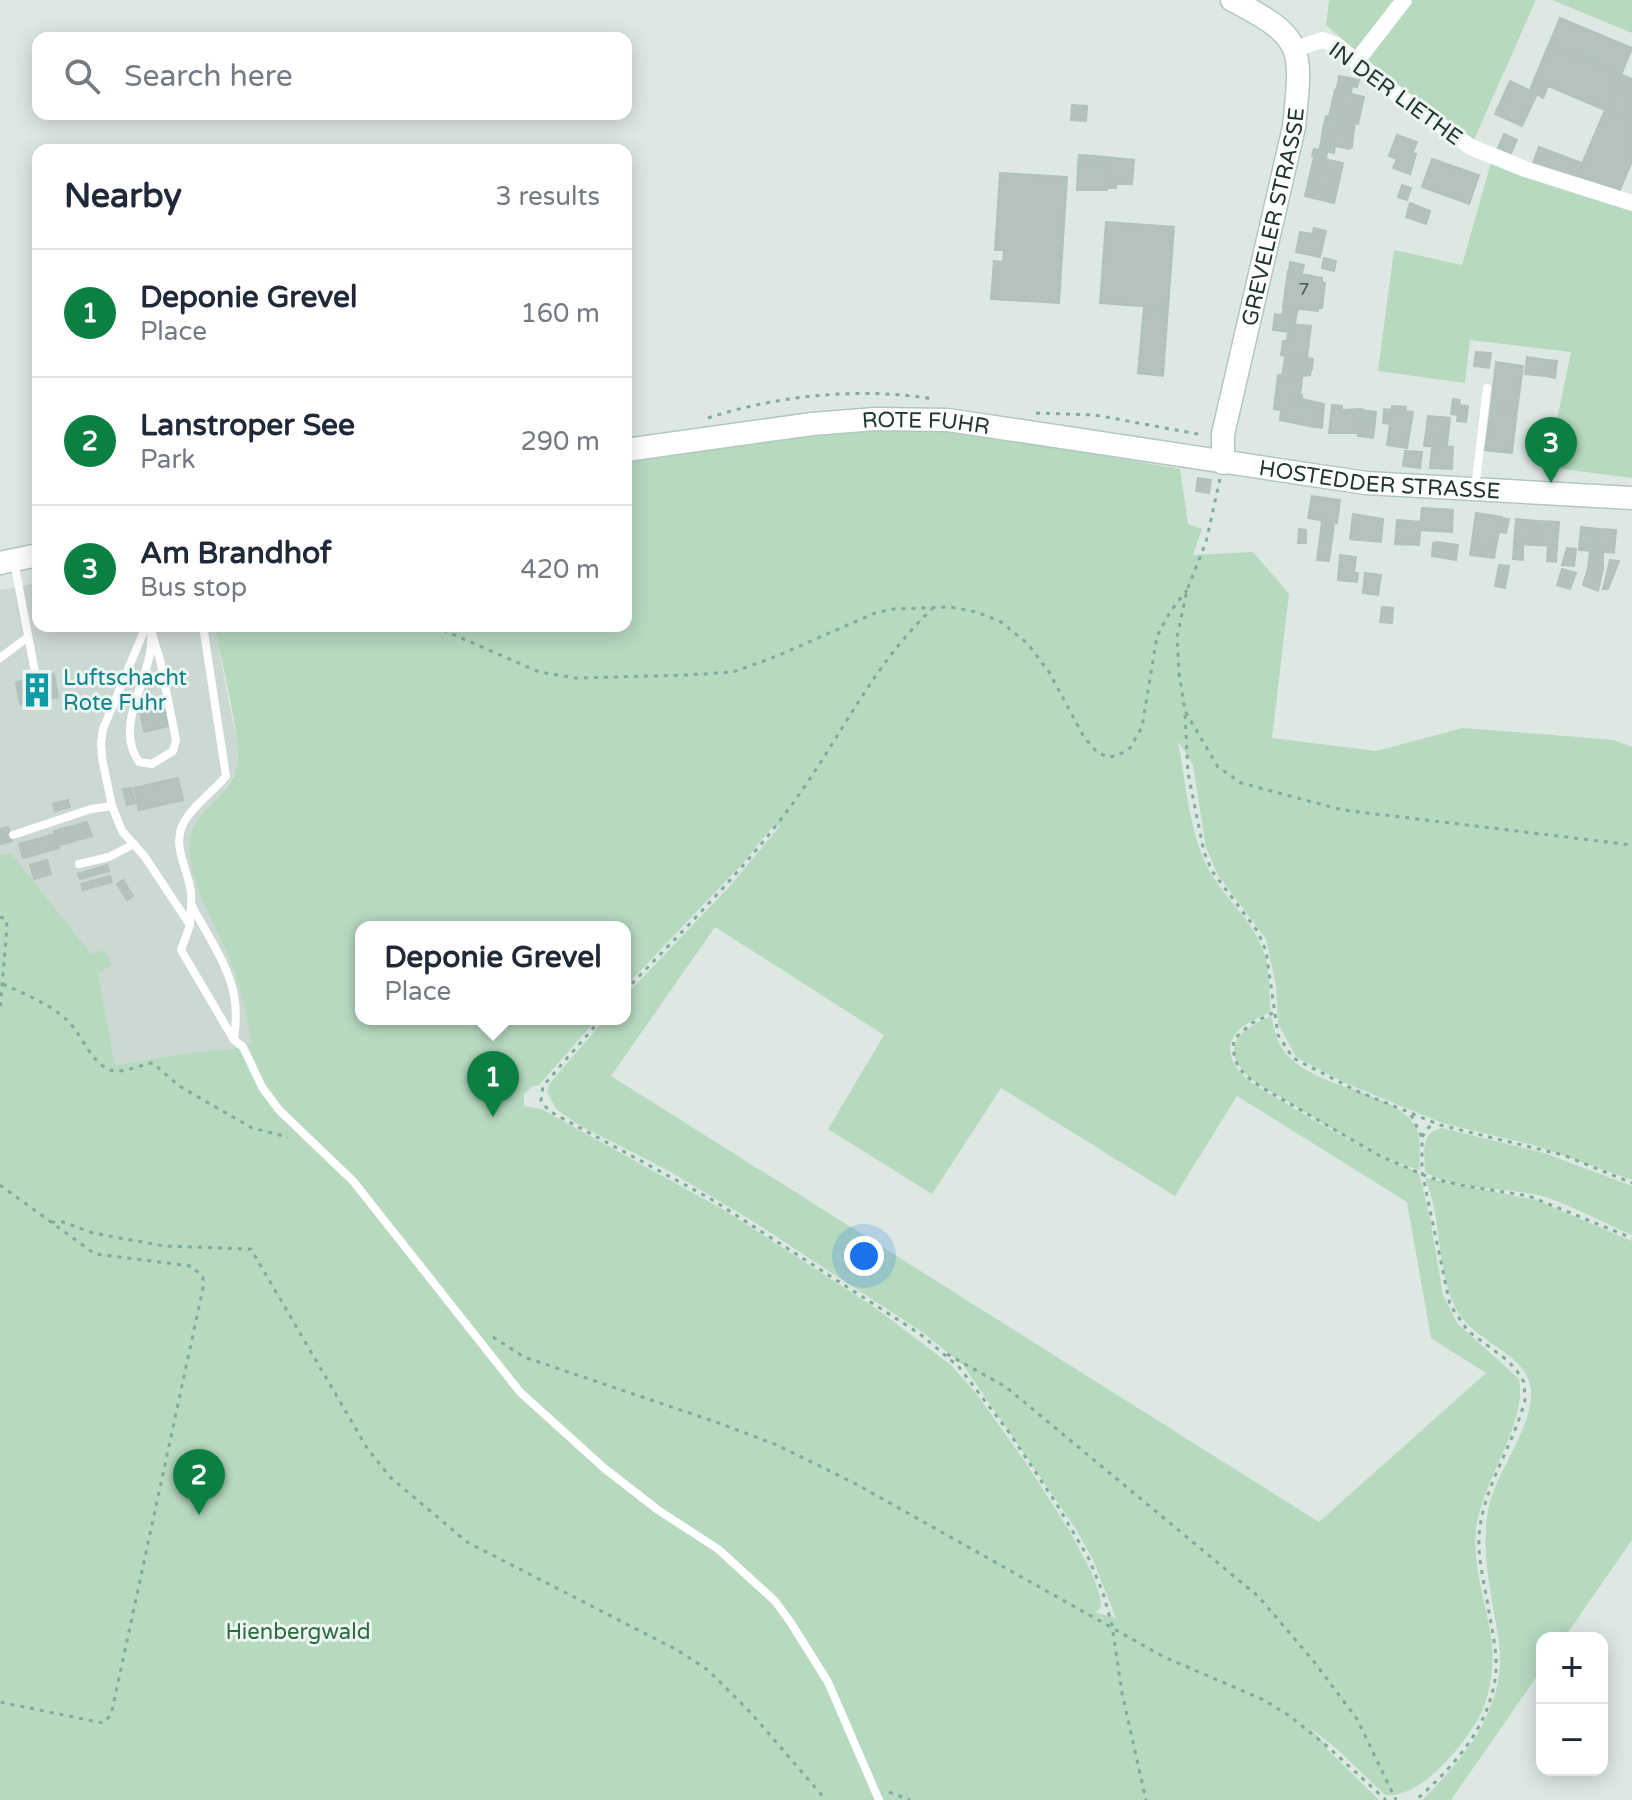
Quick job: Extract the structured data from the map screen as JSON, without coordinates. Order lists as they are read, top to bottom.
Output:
{
  "streets": {
    "main road": ["GREVELER STRASSE", "ROTE FUHR", "HOSTEDDER STRASSE"],
    "street": ["IN DER LIETHE"]
  },
  "crossings": [
    ["IN DER LIETHE", "GREVELER STRASSE"],
    ["GREVELER STRASSE", "ROTE FUHR"],
    ["GREVELER STRASSE", "HOSTEDDER STRASSE"],
    ["ROTE FUHR", "HOSTEDDER STRASSE"]
  ],
  "parks": ["Hienbergwald"],
  "places": {
    "building": ["Luftschacht Rote Fuhr"]
  },
  "house_numbers": ["7"],
  "page": {
    "search": "Search here",
    "heading": ["Nearby", "3 results"],
    "list": [
      {
        "mark": "1",
        "name": "Deponie Grevel",
        "note": "Place",
        "value": "160 m"
      },
      {
        "mark": "2",
        "name": "Lanstroper See",
        "note": "Park",
        "value": "290 m"
      },
      {
        "mark": "3",
        "name": "Am Brandhof",
        "note": "Bus stop",
        "value": "420 m"
      }
    ],
    "pins": ["3", "1", "2"],
    "popup": ["Deponie Grevel", "Place"],
    "map_buttons": ["+", "−"]
  }
}
